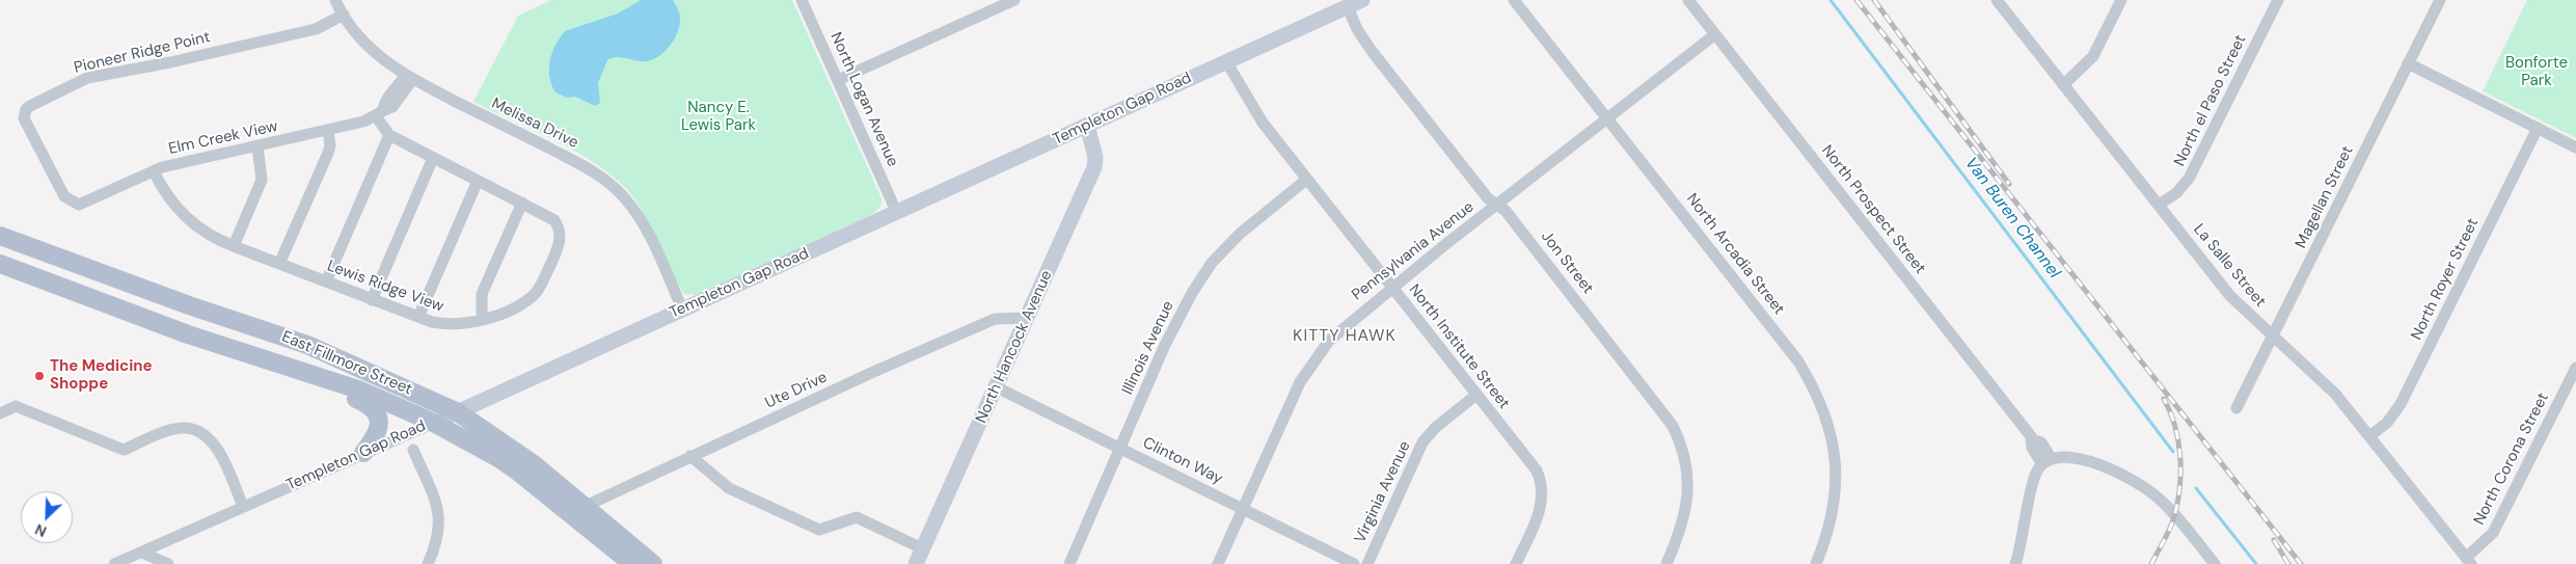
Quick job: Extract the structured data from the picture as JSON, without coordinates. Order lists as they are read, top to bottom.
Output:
{
  "streets": {
    "main road": ["East Fillmore Street"],
    "street": [
      "Pioneer Ridge Point",
      "North Logan Avenue",
      "North el Paso Street",
      "Templeton Gap Road",
      "Melissa Drive",
      "Elm Creek View",
      "Magellan Street",
      "North Prospect Street",
      "Pennsylvania Avenue",
      "North Arcadia Street",
      "Jon Street",
      "La Salle Street",
      "North Royer Street",
      "Lewis Ridge View",
      "North Hancock Avenue",
      "North Institute Street",
      "Illinois Avenue",
      "Ute Drive",
      "North Corona Street",
      "Clinton Way",
      "Virginia Avenue"
    ]
  },
  "crossings": [
    ["Pioneer Ridge Point", "Melissa Drive"],
    ["Pioneer Ridge Point", "Elm Creek View"],
    ["North Logan Avenue", "Templeton Gap Road"],
    ["North el Paso Street", "La Salle Street"],
    ["Templeton Gap Road", "Melissa Drive"],
    ["Templeton Gap Road", "Jon Street"],
    ["Templeton Gap Road", "North Hancock Avenue"],
    ["Templeton Gap Road", "North Institute Street"],
    ["Templeton Gap Road", "East Fillmore Street"],
    ["Melissa Drive", "Elm Creek View"],
    ["Elm Creek View", "Lewis Ridge View"],
    ["Magellan Street", "La Salle Street"],
    ["North Prospect Street", "Pennsylvania Avenue"],
    ["Pennsylvania Avenue", "North Arcadia Street"],
    ["Pennsylvania Avenue", "Jon Street"],
    ["Pennsylvania Avenue", "North Institute Street"],
    ["Pennsylvania Avenue", "Clinton Way"],
    ["La Salle Street", "North Royer Street"],
    ["La Salle Street", "North Corona Street"],
    ["North Hancock Avenue", "Ute Drive"],
    ["North Hancock Avenue", "Clinton Way"],
    ["North Institute Street", "Illinois Avenue"],
    ["North Institute Street", "Virginia Avenue"],
    ["Illinois Avenue", "Clinton Way"],
    ["East Fillmore Street", "Ute Drive"]
  ],
  "districts": ["KITTY HAWK"],
  "water": ["Van Buren Channel"],
  "parks": ["Bonforte Park", "Nancy E. Lewis Park"],
  "places": ["The Medicine Shoppe"],
  "north": "bottom left"
}
